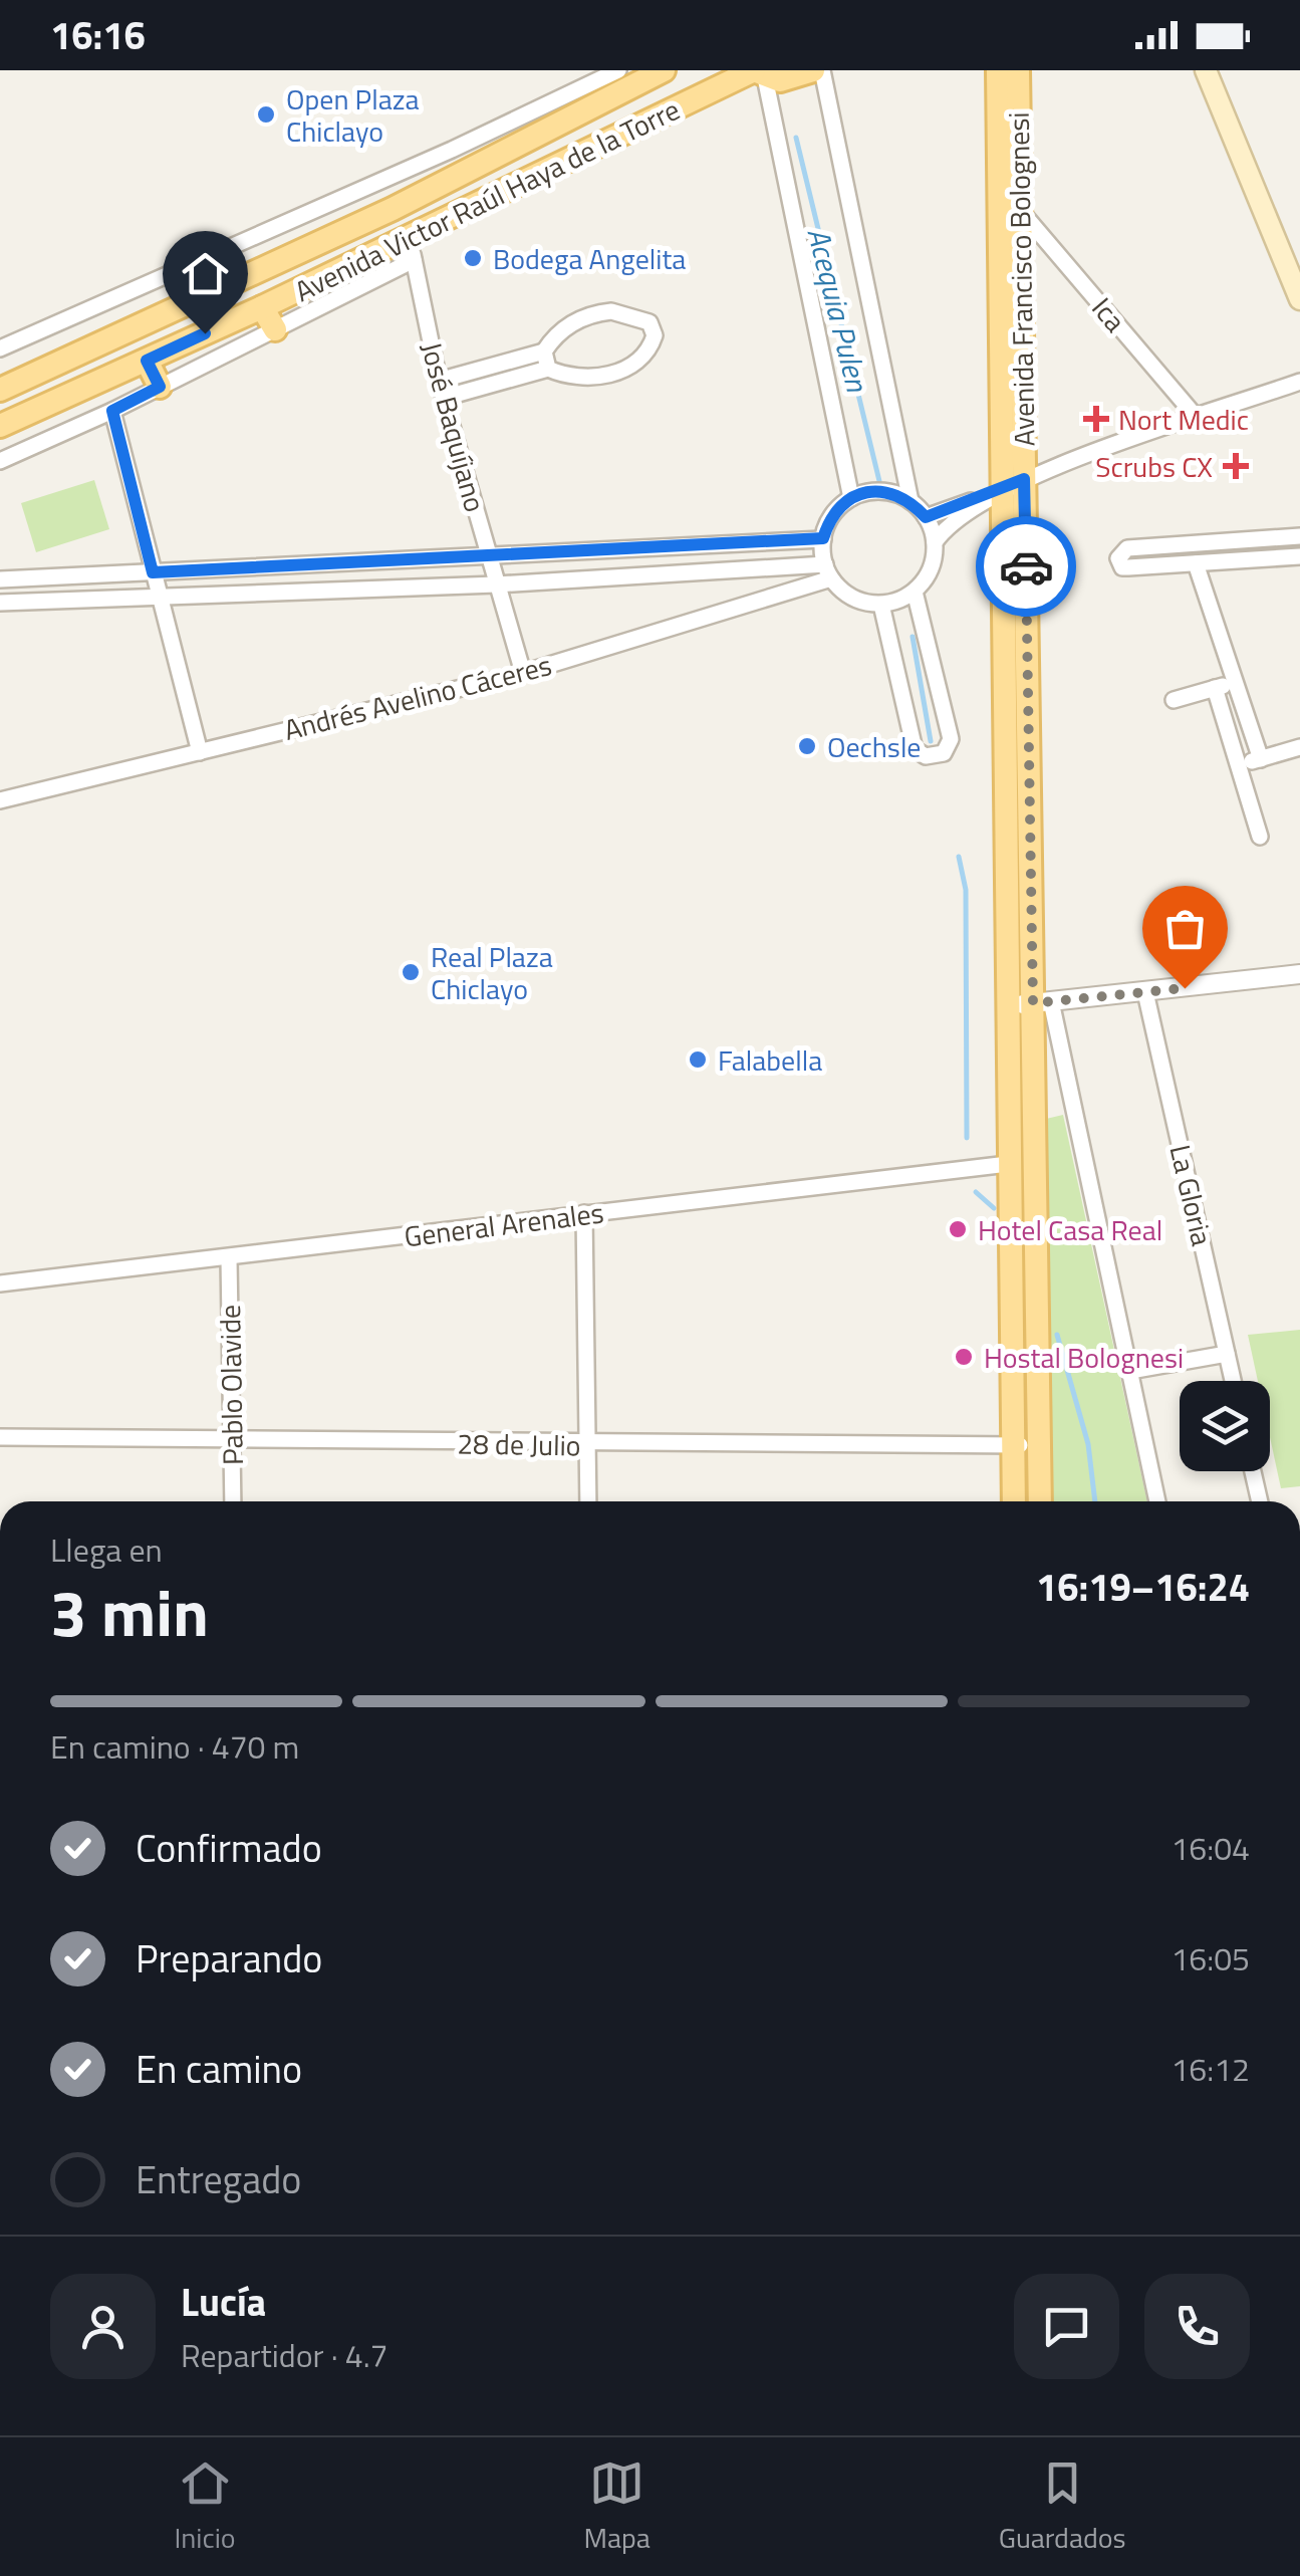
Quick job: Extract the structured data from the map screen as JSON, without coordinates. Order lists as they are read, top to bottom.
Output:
{
  "streets": {
    "main road": ["Avenida Victor Raúl Haya de la Torre", "Avenida Francisco Bolognesi"],
    "street": [
      "Ica",
      "José Baquíjano",
      "Andrés Avelino Cáceres",
      "La Gloria",
      "General Arenales",
      "Pablo Olavide",
      "28 de Julio"
    ]
  },
  "crossings": [
    ["Avenida Victor Raúl Haya de la Torre", "José Baquíjano"],
    ["Avenida Francisco Bolognesi", "Ica"],
    ["Avenida Francisco Bolognesi", "General Arenales"],
    ["Avenida Francisco Bolognesi", "28 de Julio"],
    ["José Baquíjano", "Andrés Avelino Cáceres"],
    ["General Arenales", "Pablo Olavide"],
    ["Pablo Olavide", "28 de Julio"]
  ],
  "water": ["Acequia Pulen"],
  "places": {
    "other": [
      "Open Plaza Chiclayo",
      "Bodega Angelita",
      "Oechsle",
      "Real Plaza Chiclayo",
      "Falabella",
      "Hotel Casa Real",
      "Hostal Bolognesi"
    ],
    "health": ["Nort Medic", "Scrubs CX"]
  },
  "page": {
    "status": "16:16",
    "heading": ["3 min", "Llega en", "16:19–16:24"],
    "panel": ["Lucía", "Repartidor · 4.7"],
    "bar": "En camino · 470 m",
    "list": [
      ["Confirmado", "16:04"],
      ["Preparando", "16:05"],
      ["En camino", "16:12"],
      "Entregado"
    ],
    "tabs": ["Inicio", "Mapa", "Guardados"]
  }
}
